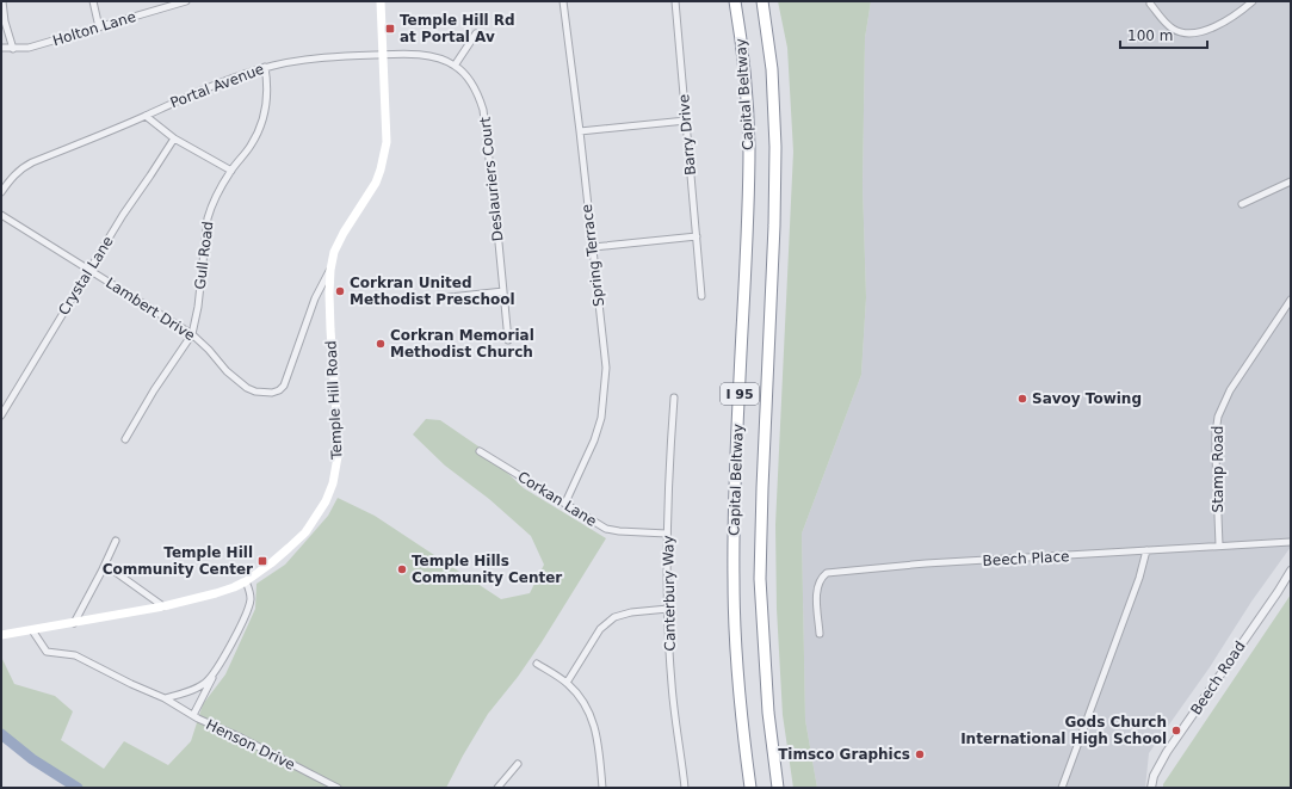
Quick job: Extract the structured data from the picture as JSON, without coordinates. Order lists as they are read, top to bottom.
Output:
{
  "streets": {
    "highway": ["Capital Beltway", "I 95"],
    "main road": ["Temple Hill Road"],
    "street": [
      "Holton Lane",
      "Portal Avenue",
      "Barry Drive",
      "Deslauriers Court",
      "Gull Road",
      "Spring Terrace",
      "Crystal Lane",
      "Lambert Drive",
      "Stamp Road",
      "Corkan Lane",
      "Beech Place",
      "Canterbury Way",
      "Beech Road",
      "Henson Drive"
    ]
  },
  "crossings": [
    ["Portal Avenue", "Deslauriers Court"],
    ["Portal Avenue", "Gull Road"],
    ["Portal Avenue", "Temple Hill Road"],
    ["Gull Road", "Lambert Drive"],
    ["Spring Terrace", "Corkan Lane"],
    ["Crystal Lane", "Lambert Drive"],
    ["Lambert Drive", "Temple Hill Road"],
    ["Temple Hill Road", "Henson Drive"],
    ["Stamp Road", "Beech Place"],
    ["Corkan Lane", "Canterbury Way"]
  ],
  "places": {
    "transit": ["Temple Hill Rd at Portal Av", "Temple Hill Community Center"],
    "other": [
      "Corkran United Methodist Preschool",
      "Corkran Memorial Methodist Church",
      "Savoy Towing",
      "Temple Hills Community Center",
      "Gods Church International High School",
      "Timsco Graphics"
    ]
  },
  "scale_bar": "100 m"
}
